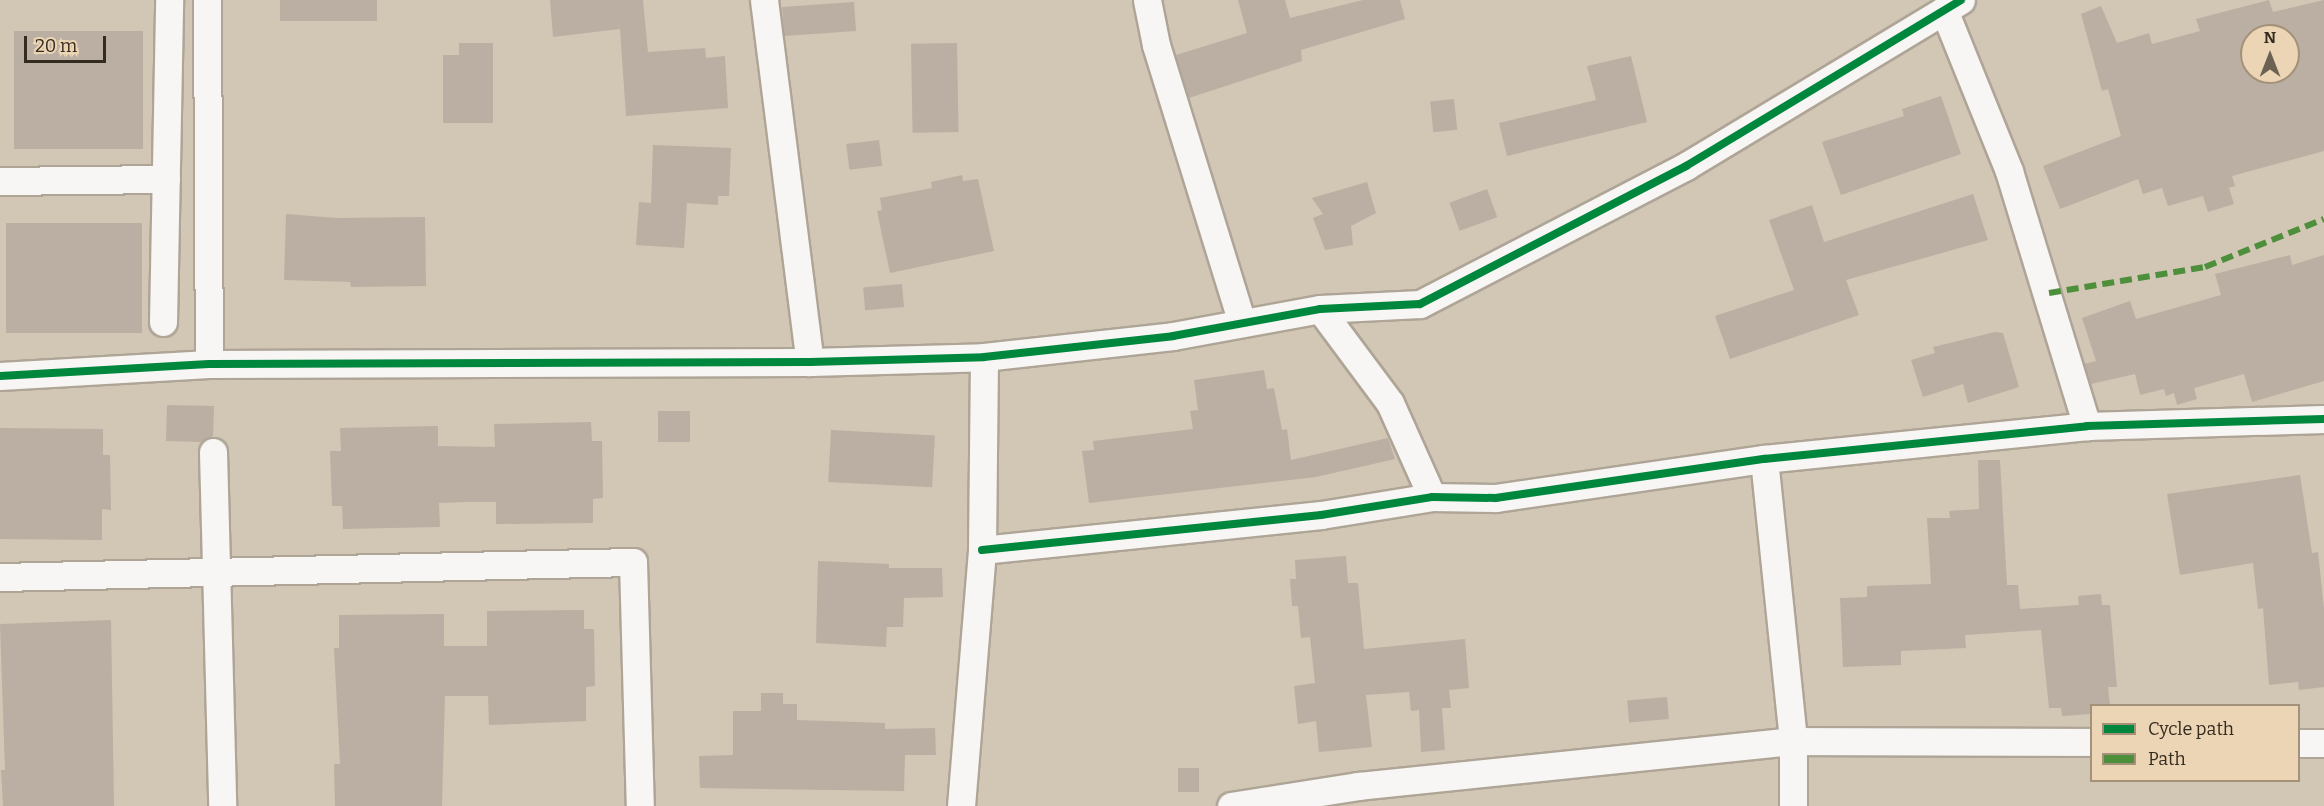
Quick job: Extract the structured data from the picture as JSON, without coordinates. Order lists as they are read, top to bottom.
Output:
{
  "legend": ["Cycle path", "Path"],
  "scale_bar": "20 m",
  "north": "top"
}
